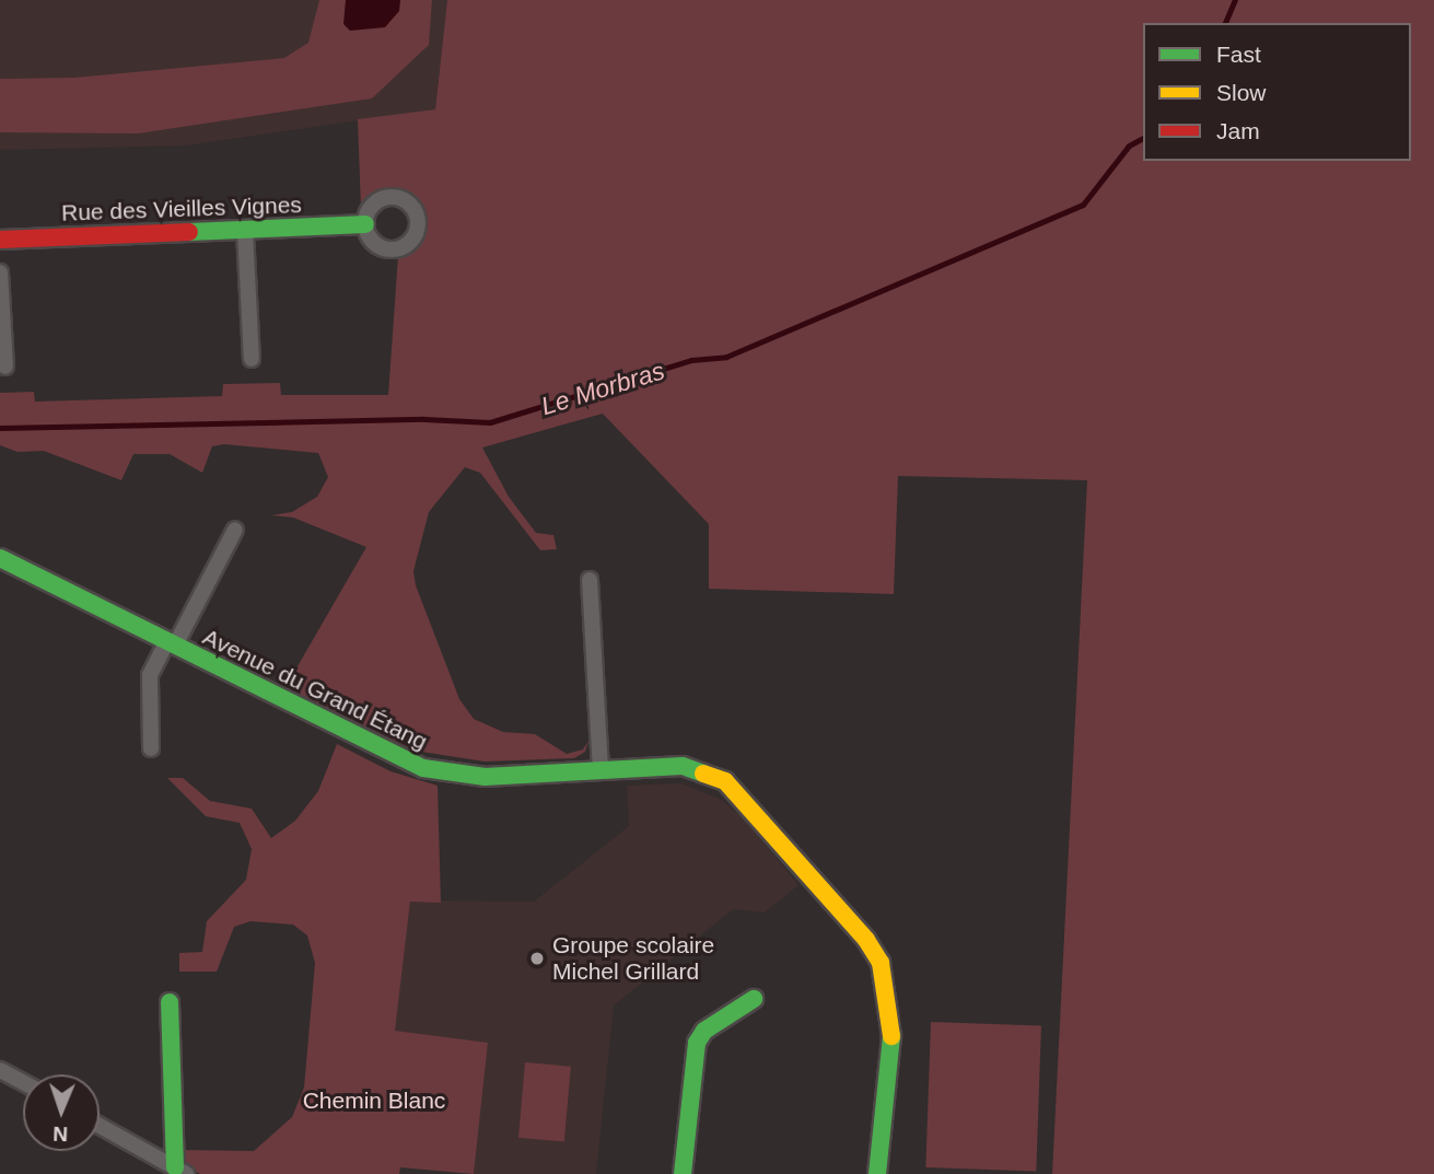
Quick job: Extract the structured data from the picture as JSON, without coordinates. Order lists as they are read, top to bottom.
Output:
{
  "streets": {
    "street": ["Rue des Vieilles Vignes", "Avenue du Grand Étang"]
  },
  "water": ["Le Morbras"],
  "parks": ["Chemin Blanc"],
  "places": ["Groupe scolaire Michel Grillard"],
  "legend": ["Fast", "Slow", "Jam"],
  "north": "bottom"
}
